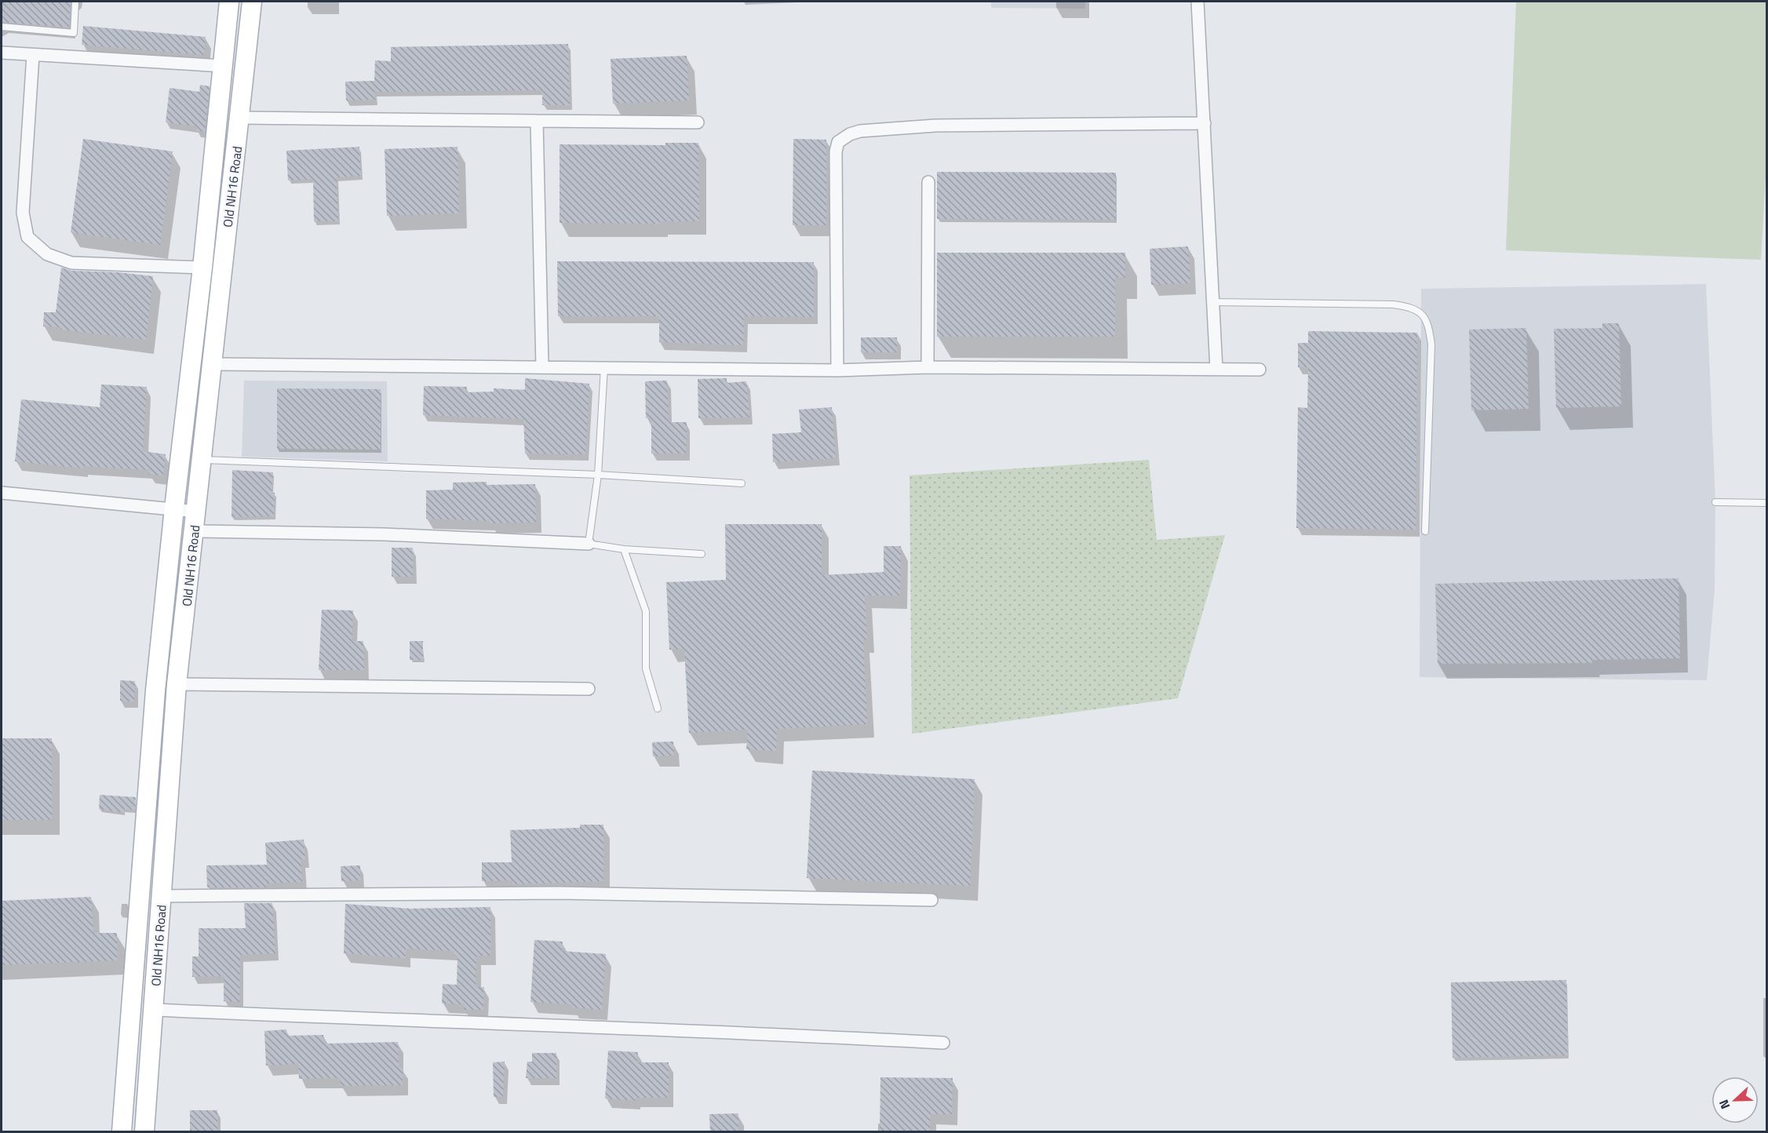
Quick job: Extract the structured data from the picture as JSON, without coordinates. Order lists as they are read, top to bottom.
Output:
{
  "streets": {
    "main road": ["Old NH16 Road"]
  },
  "north": "left"
}
